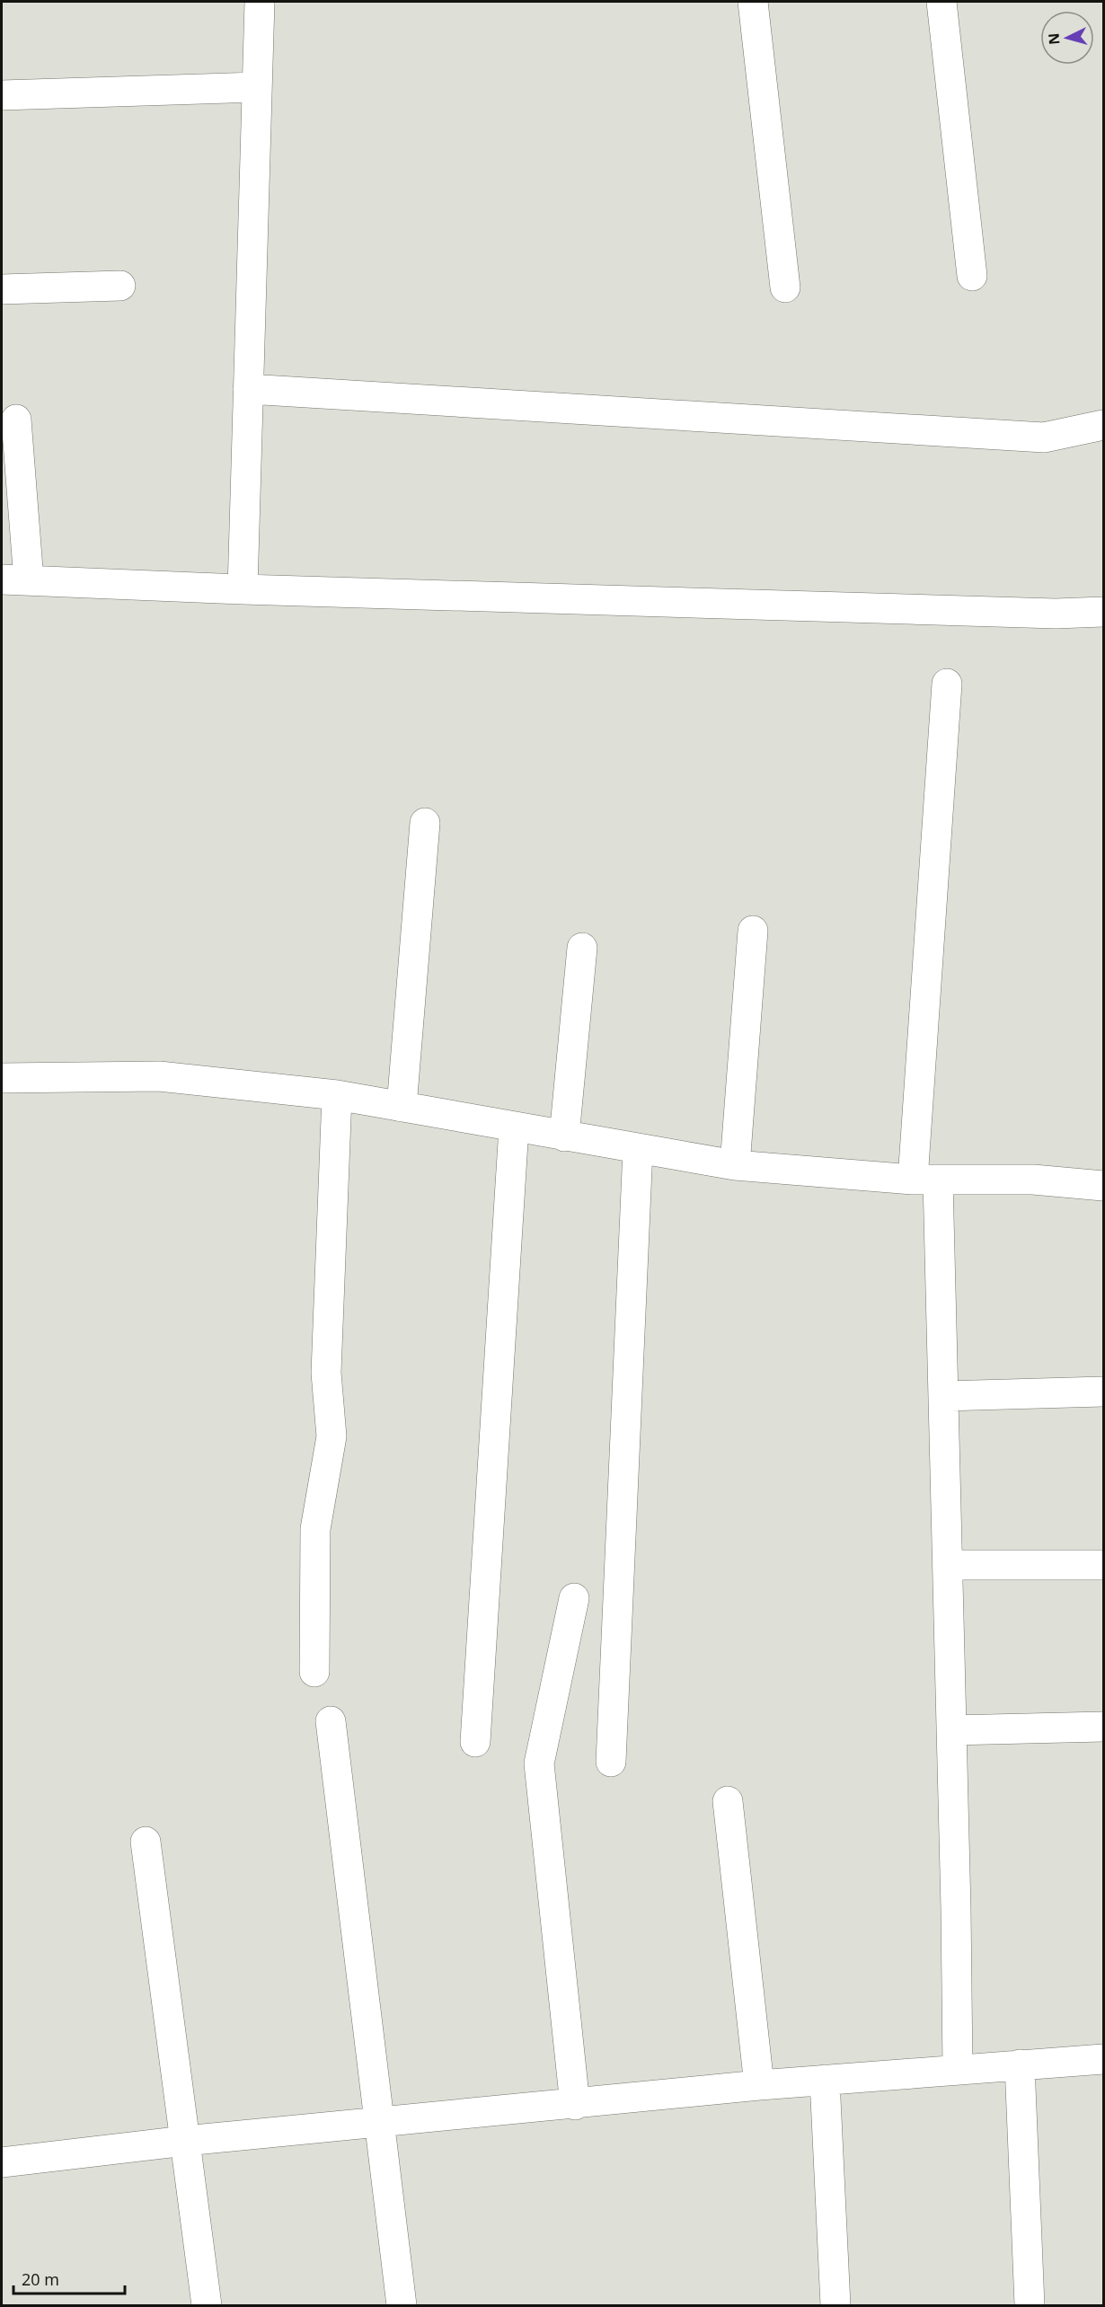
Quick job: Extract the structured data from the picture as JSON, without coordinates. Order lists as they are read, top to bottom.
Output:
{
  "scale_bar": "20 m",
  "north": "left"
}
